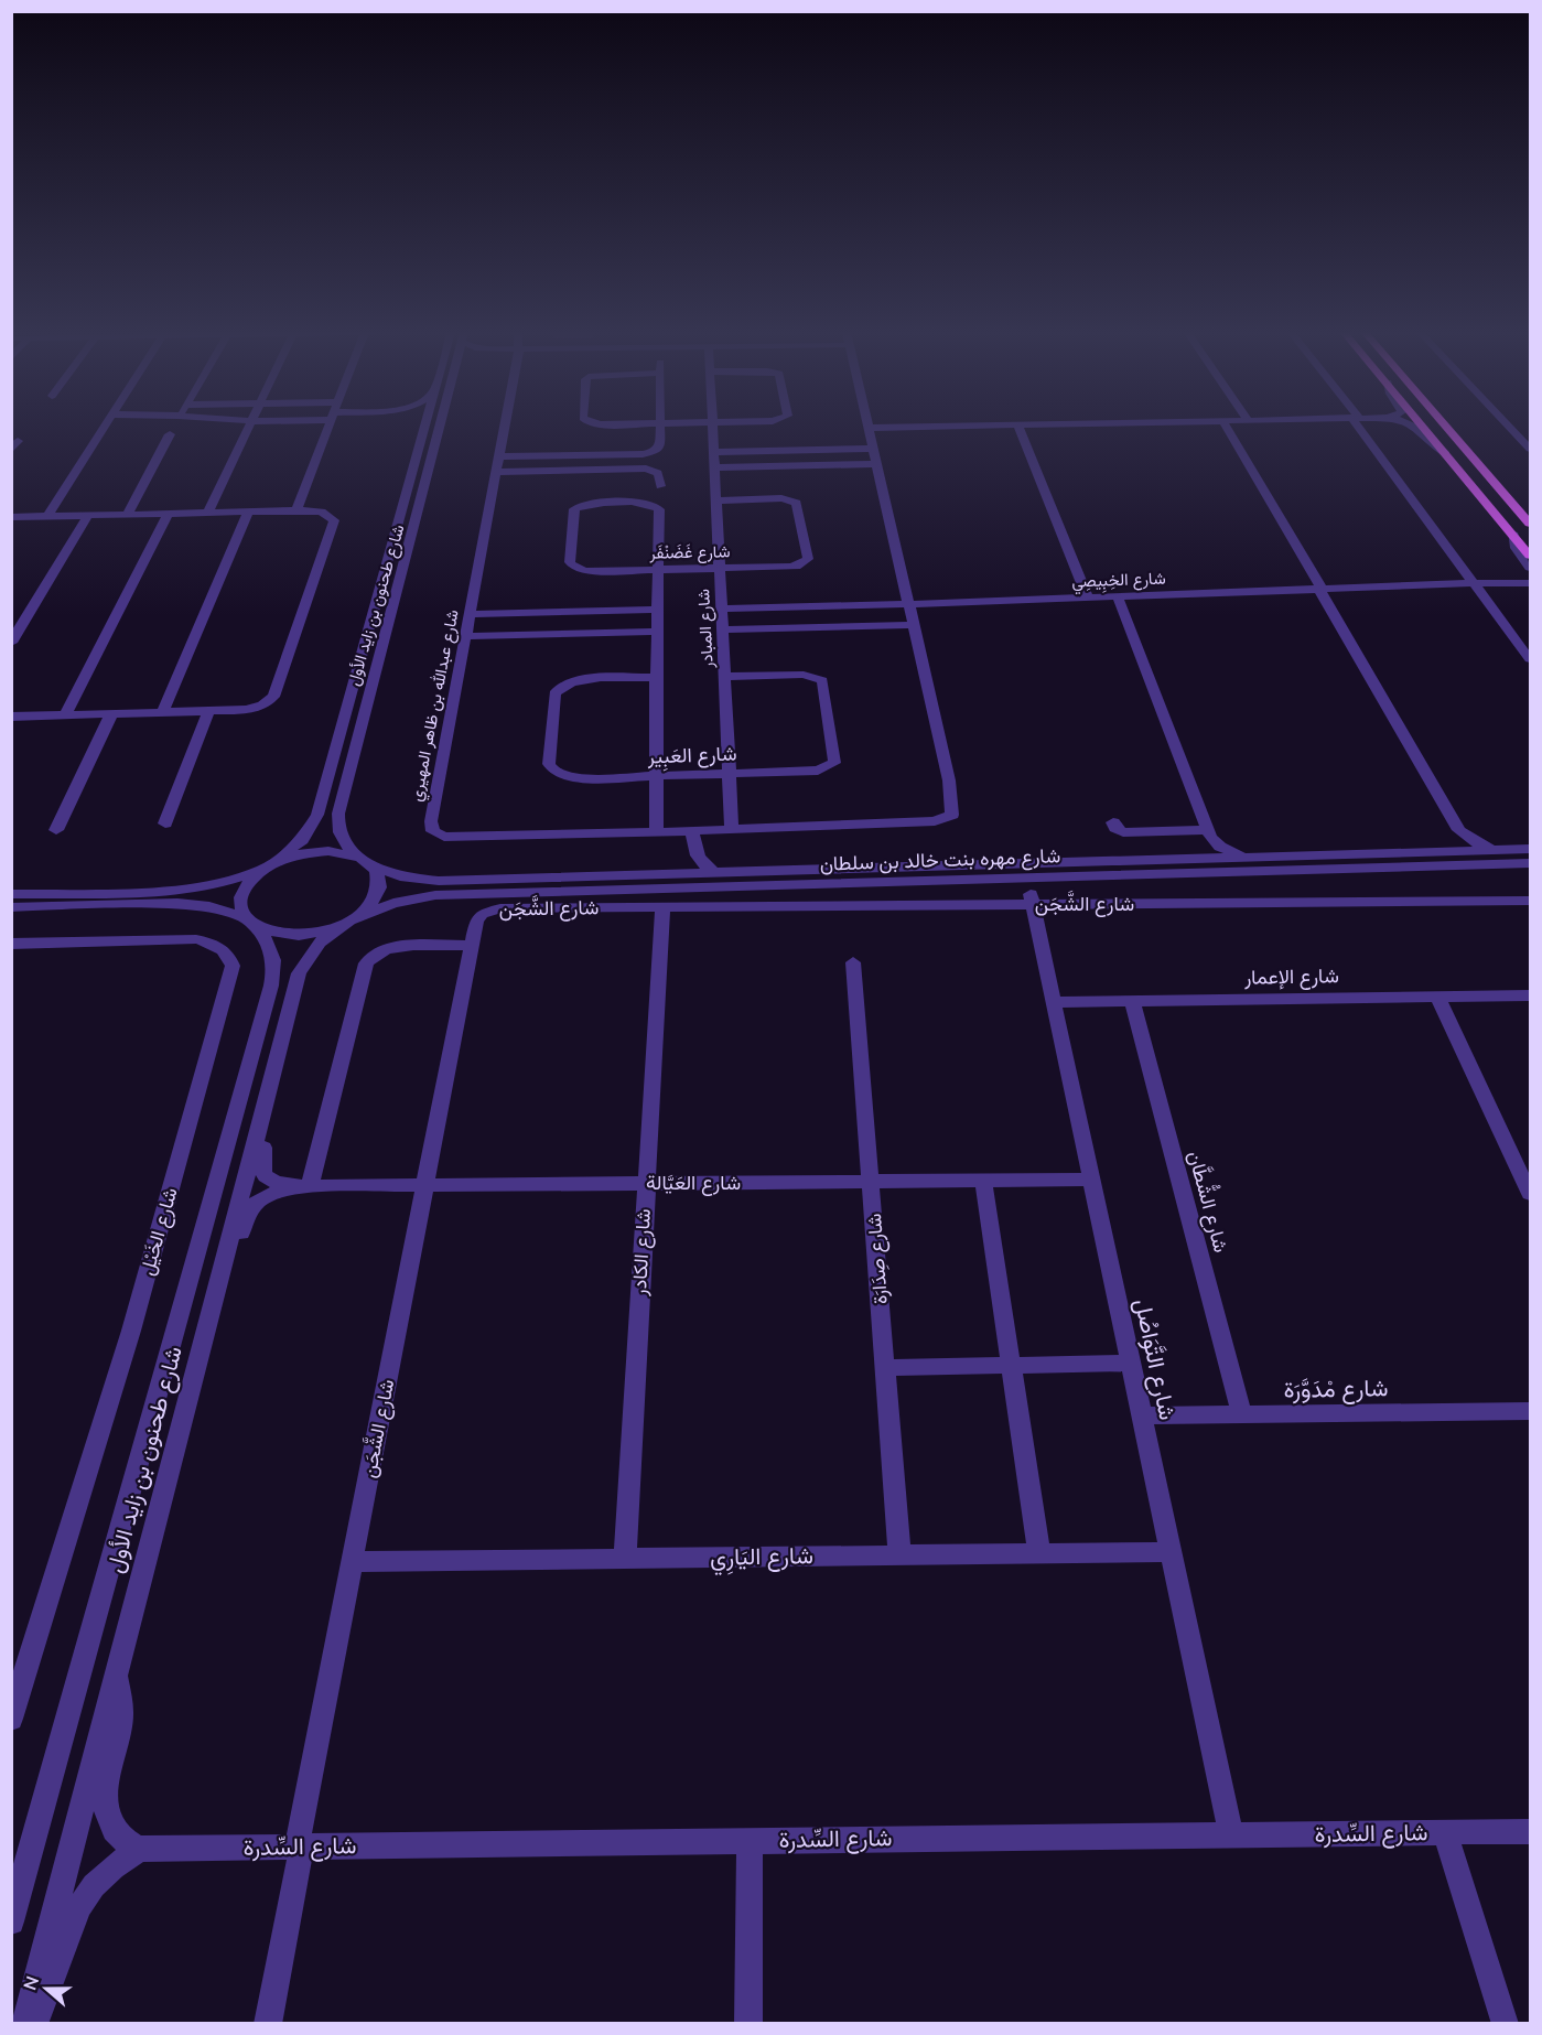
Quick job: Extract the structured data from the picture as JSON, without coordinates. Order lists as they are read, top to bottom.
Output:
{
  "streets": {
    "street": [
      "شارع غَضَنْفَر",
      "شارع الخِبِيصِي",
      "شارع طحنون بن زايد الأول",
      "شارع المبادر",
      "شارع عبدالله بن ظاهر المهيري",
      "شارع العَبِير",
      "شارع مهره بنت خالد بن سلطان",
      "شارع الشَّجَن",
      "شارع الإعمار",
      "شارع العَيَّالة",
      "شارع الشُّطَّان",
      "شارع الخَيْل",
      "شارع الكادر",
      "شارع صِدَارَة",
      "شارع التَّوَاصُل",
      "شارع مْدَوَّرَة",
      "شارع اليَارِي",
      "شارع السِّدرة"
    ]
  },
  "crossings": [
    ["شارع غَضَنْفَر", "شارع المبادر"],
    ["شارع الخِبِيصِي", "شارع المبادر"],
    ["شارع الخِبِيصِي", "شارع عبدالله بن ظاهر المهيري"],
    ["شارع طحنون بن زايد الأول", "شارع مهره بنت خالد بن سلطان"],
    ["شارع طحنون بن زايد الأول", "شارع العَيَّالة"],
    ["شارع المبادر", "شارع عبدالله بن ظاهر المهيري"],
    ["شارع المبادر", "شارع العَبِير"],
    ["شارع الشَّجَن", "شارع العَيَّالة"],
    ["شارع الشَّجَن", "شارع الكادر"],
    ["شارع الشَّجَن", "شارع التَّوَاصُل"],
    ["شارع الشَّجَن", "شارع اليَارِي"],
    ["شارع الشَّجَن", "شارع السِّدرة"],
    ["شارع الإعمار", "شارع الشُّطَّان"],
    ["شارع الإعمار", "شارع التَّوَاصُل"],
    ["شارع العَيَّالة", "شارع الكادر"],
    ["شارع العَيَّالة", "شارع صِدَارَة"],
    ["شارع العَيَّالة", "شارع التَّوَاصُل"],
    ["شارع الشُّطَّان", "شارع مْدَوَّرَة"],
    ["شارع الكادر", "شارع اليَارِي"],
    ["شارع صِدَارَة", "شارع اليَارِي"],
    ["شارع التَّوَاصُل", "شارع مْدَوَّرَة"],
    ["شارع التَّوَاصُل", "شارع اليَارِي"],
    ["شارع التَّوَاصُل", "شارع السِّدرة"]
  ],
  "north": "left"
}
